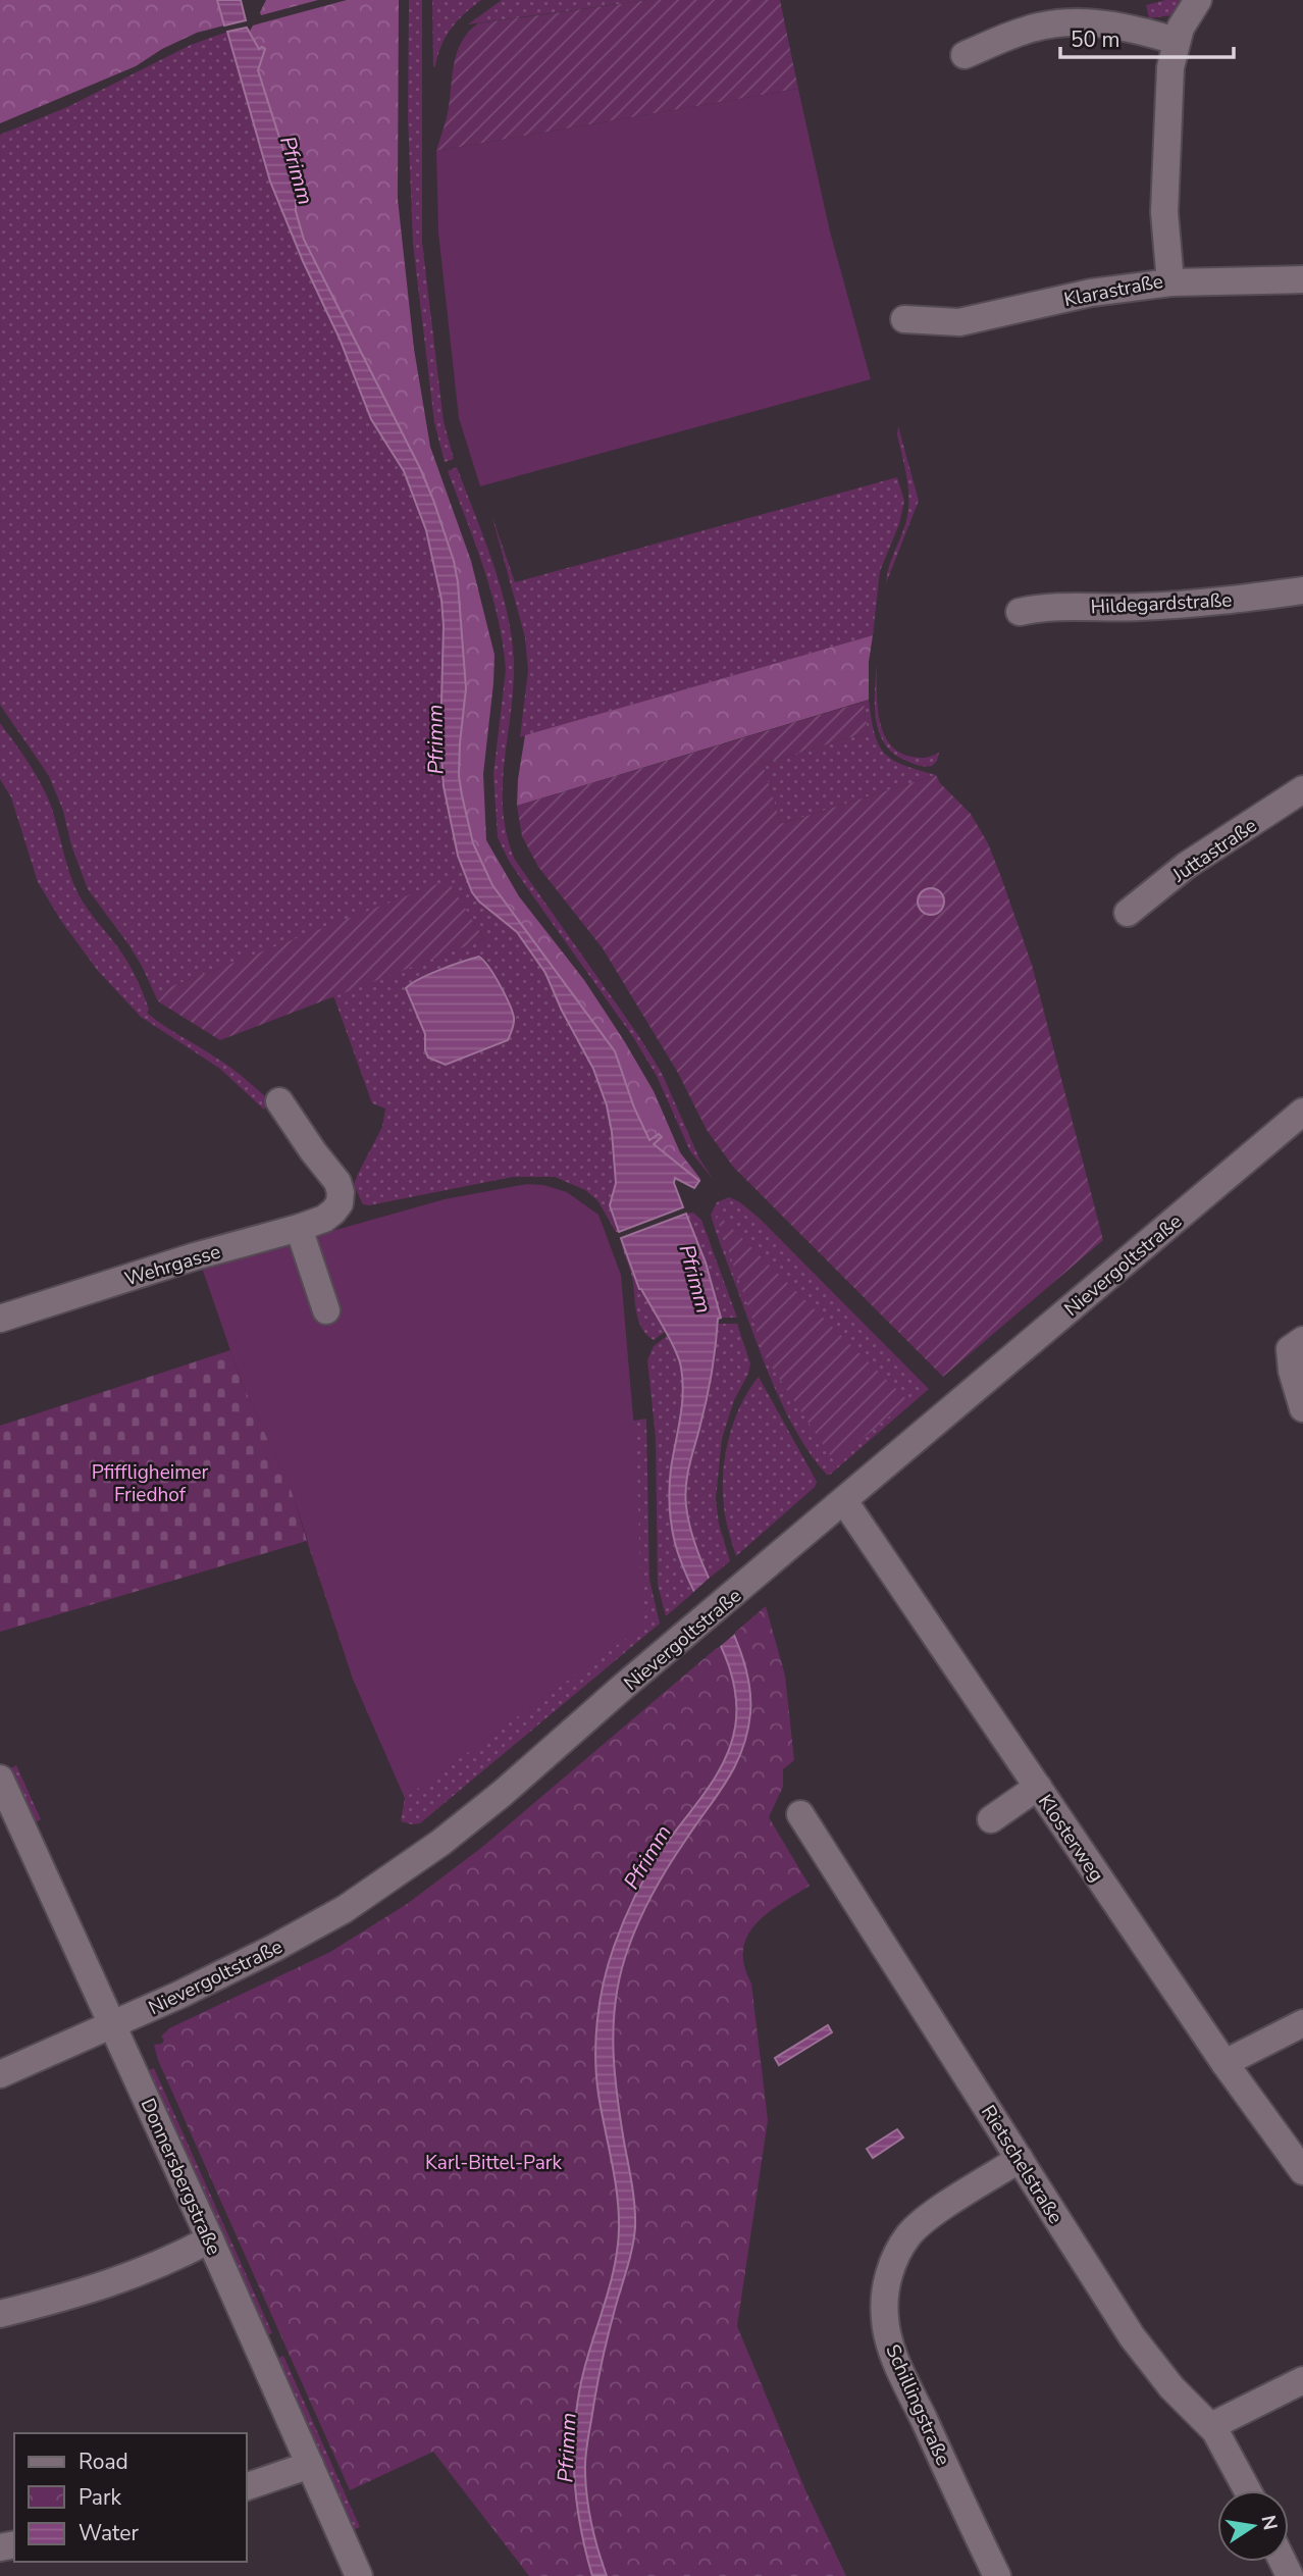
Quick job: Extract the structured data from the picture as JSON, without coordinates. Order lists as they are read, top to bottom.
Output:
{
  "streets": {
    "street": [
      "Klarastraße",
      "Hildegardstraße",
      "Juttastraße",
      "Wehrgasse",
      "Nievergoltstraße",
      "Klosterweg",
      "Rietschelstraße",
      "Donnersbergstraße",
      "Schillingstraße"
    ]
  },
  "crossings": [
    ["Nievergoltstraße", "Klosterweg"],
    ["Nievergoltstraße", "Donnersbergstraße"],
    ["Rietschelstraße", "Schillingstraße"]
  ],
  "water": ["Pfrimm"],
  "parks": ["Pfiffligheimer Friedhof", "Karl-Bittel-Park"],
  "legend": ["Road", "Park", "Water"],
  "scale_bar": "50 m",
  "north": "right"
}
